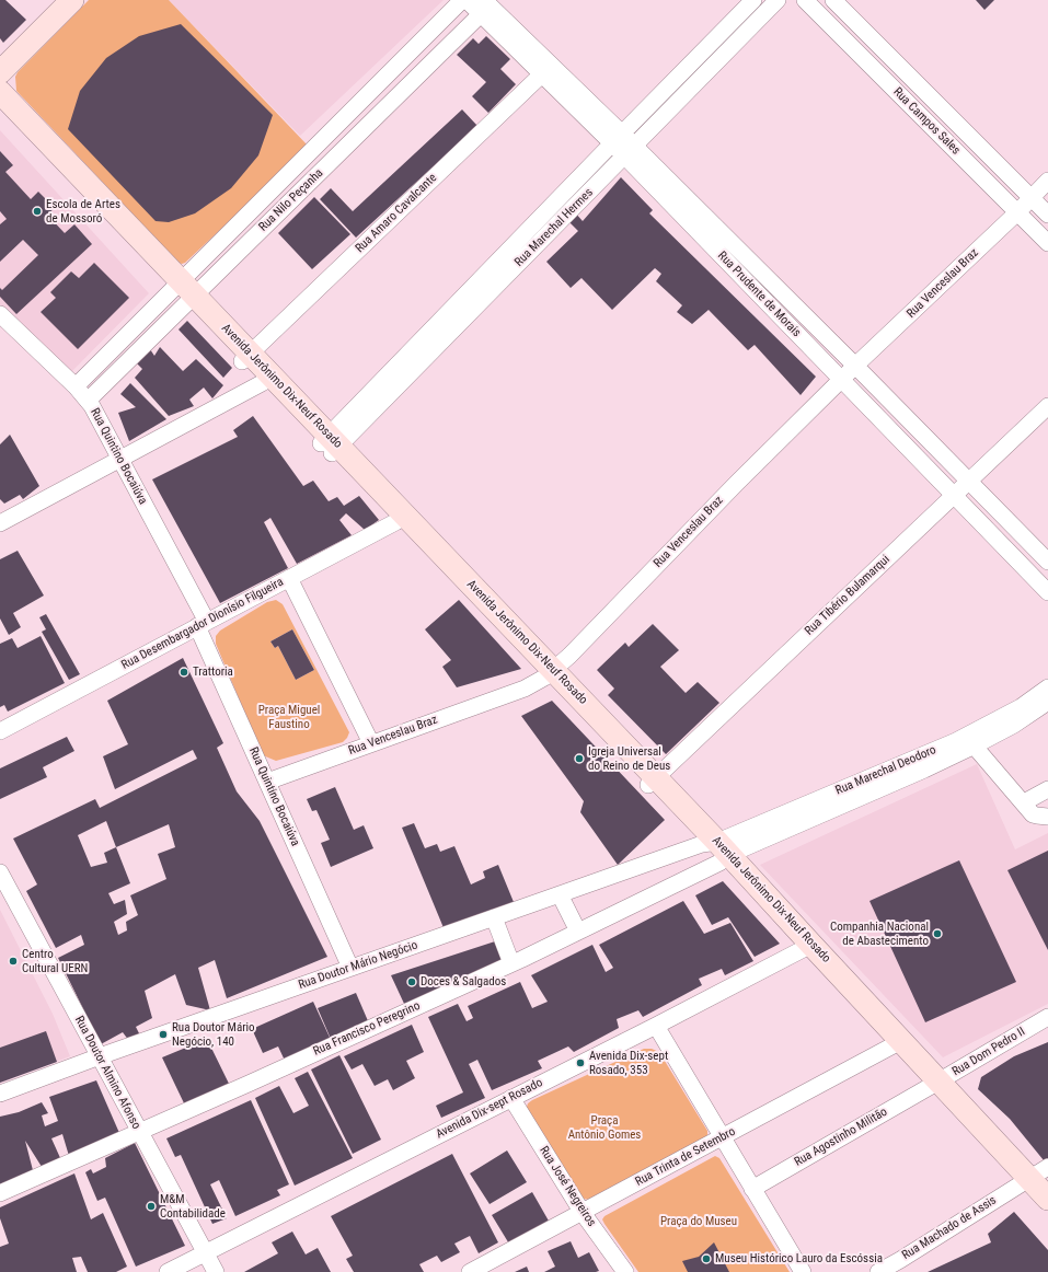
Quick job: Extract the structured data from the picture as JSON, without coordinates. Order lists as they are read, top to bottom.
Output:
{
  "streets": {
    "main road": ["Avenida Jerônimo Dix-Neuf Rosado"],
    "street": [
      "Rua Campos Sales",
      "Rua Nilo Peçanha",
      "Rua Amaro Cavalcante",
      "Rua Marechal Hermes",
      "Rua Venceslau Braz",
      "Rua Prudente de Morais",
      "Rua Quintino Bocaiúva",
      "Rua Tibério Bulamarqui",
      "Rua Desembargador Dionísio Filgueira",
      "Rua Marechal Deodoro",
      "Rua Doutor Mário Negócio",
      "Rua Francisco Peregrino",
      "Rua Dom Pedro II",
      "Rua Doutor Almino Afonso",
      "Avenida Dix-sept Rosado",
      "Rua Agostinho Militão",
      "Rua Trinta de Setembro",
      "Rua José Negreiros",
      "Rua Machado de Assis"
    ]
  },
  "crossings": [
    ["Rua Campos Sales", "Rua Venceslau Braz"],
    ["Rua Nilo Peçanha", "Rua Prudente de Morais"],
    ["Rua Nilo Peçanha", "Avenida Jerônimo Dix-Neuf Rosado"],
    ["Rua Nilo Peçanha", "Rua Quintino Bocaiúva"],
    ["Rua Amaro Cavalcante", "Rua Prudente de Morais"],
    ["Rua Amaro Cavalcante", "Avenida Jerônimo Dix-Neuf Rosado"],
    ["Rua Marechal Hermes", "Rua Prudente de Morais"],
    ["Rua Marechal Hermes", "Avenida Jerônimo Dix-Neuf Rosado"],
    ["Rua Venceslau Braz", "Rua Prudente de Morais"],
    ["Rua Venceslau Braz", "Avenida Jerônimo Dix-Neuf Rosado"],
    ["Rua Venceslau Braz", "Rua Quintino Bocaiúva"],
    ["Rua Prudente de Morais", "Rua Tibério Bulamarqui"],
    ["Avenida Jerônimo Dix-Neuf Rosado", "Rua Tibério Bulamarqui"],
    ["Avenida Jerônimo Dix-Neuf Rosado", "Rua Desembargador Dionísio Filgueira"],
    ["Avenida Jerônimo Dix-Neuf Rosado", "Rua Marechal Deodoro"],
    ["Avenida Jerônimo Dix-Neuf Rosado", "Rua Doutor Mário Negócio"],
    ["Avenida Jerônimo Dix-Neuf Rosado", "Rua Francisco Peregrino"],
    ["Avenida Jerônimo Dix-Neuf Rosado", "Rua Dom Pedro II"],
    ["Avenida Jerônimo Dix-Neuf Rosado", "Avenida Dix-sept Rosado"],
    ["Avenida Jerônimo Dix-Neuf Rosado", "Rua Agostinho Militão"],
    ["Avenida Jerônimo Dix-Neuf Rosado", "Rua Trinta de Setembro"],
    ["Avenida Jerônimo Dix-Neuf Rosado", "Rua Machado de Assis"],
    ["Rua Quintino Bocaiúva", "Rua Desembargador Dionísio Filgueira"],
    ["Rua Quintino Bocaiúva", "Rua Doutor Mário Negócio"],
    ["Rua Marechal Deodoro", "Rua Doutor Mário Negócio"],
    ["Rua Marechal Deodoro", "Rua Francisco Peregrino"],
    ["Rua Doutor Mário Negócio", "Rua Francisco Peregrino"],
    ["Rua Doutor Mário Negócio", "Rua Doutor Almino Afonso"],
    ["Rua Francisco Peregrino", "Rua Doutor Almino Afonso"],
    ["Rua Dom Pedro II", "Rua Agostinho Militão"],
    ["Rua Doutor Almino Afonso", "Avenida Dix-sept Rosado"],
    ["Avenida Dix-sept Rosado", "Rua José Negreiros"],
    ["Rua Trinta de Setembro", "Rua José Negreiros"]
  ],
  "parks": ["Praça Miguel Faustino", "Praça Antônio Gomes", "Praça do Museu"],
  "places": [
    "Escola de Artes de Mossoró",
    "Trattoria",
    "Igreja Universal do Reino de Deus",
    "Companhia Nacional de Abastecimento",
    "Centro Cultural UERN",
    "Doces & Salgados",
    "Rua Doutor Mário Negócio, 140",
    "Avenida Dix-sept Rosado, 353",
    "M&M Contabilidade",
    "Museu Histórico Lauro da Escóssia"
  ]
}
